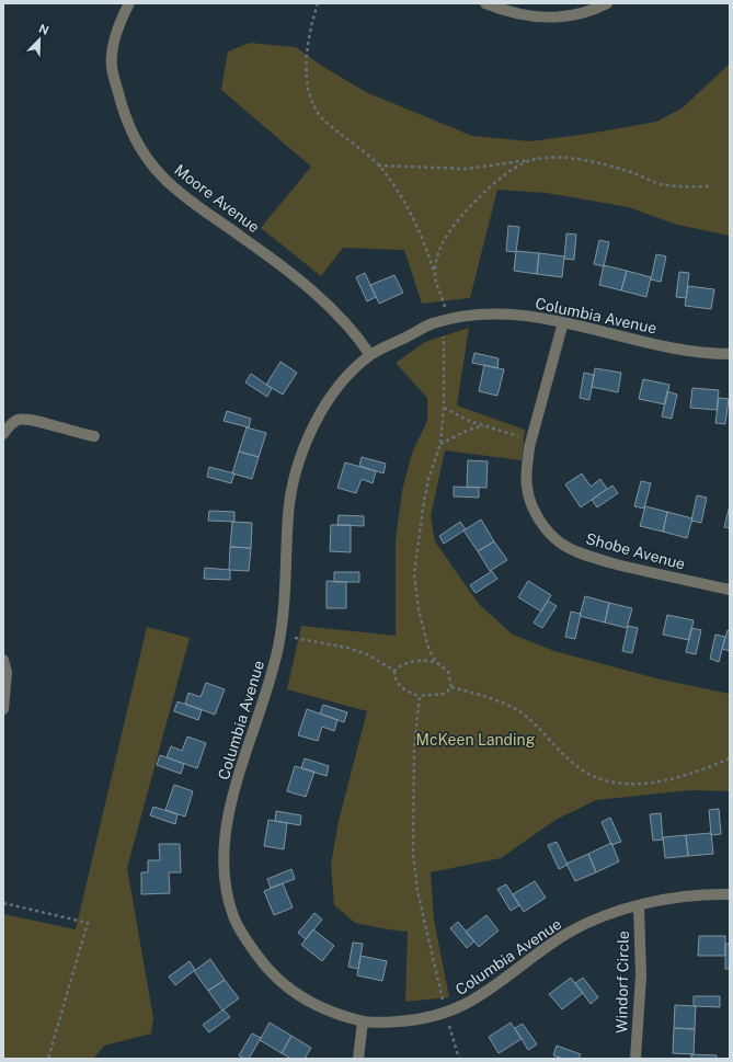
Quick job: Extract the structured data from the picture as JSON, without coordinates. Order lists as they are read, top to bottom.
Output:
{
  "streets": {
    "street": [
      "Moore Avenue",
      "Columbia Avenue",
      "Shobe Avenue",
      "Windorf Circle"
    ]
  },
  "crossings": [
    ["Moore Avenue", "Columbia Avenue"],
    ["Columbia Avenue", "Shobe Avenue"],
    ["Columbia Avenue", "Windorf Circle"]
  ],
  "parks": ["McKeen Landing"],
  "north": "top right"
}
